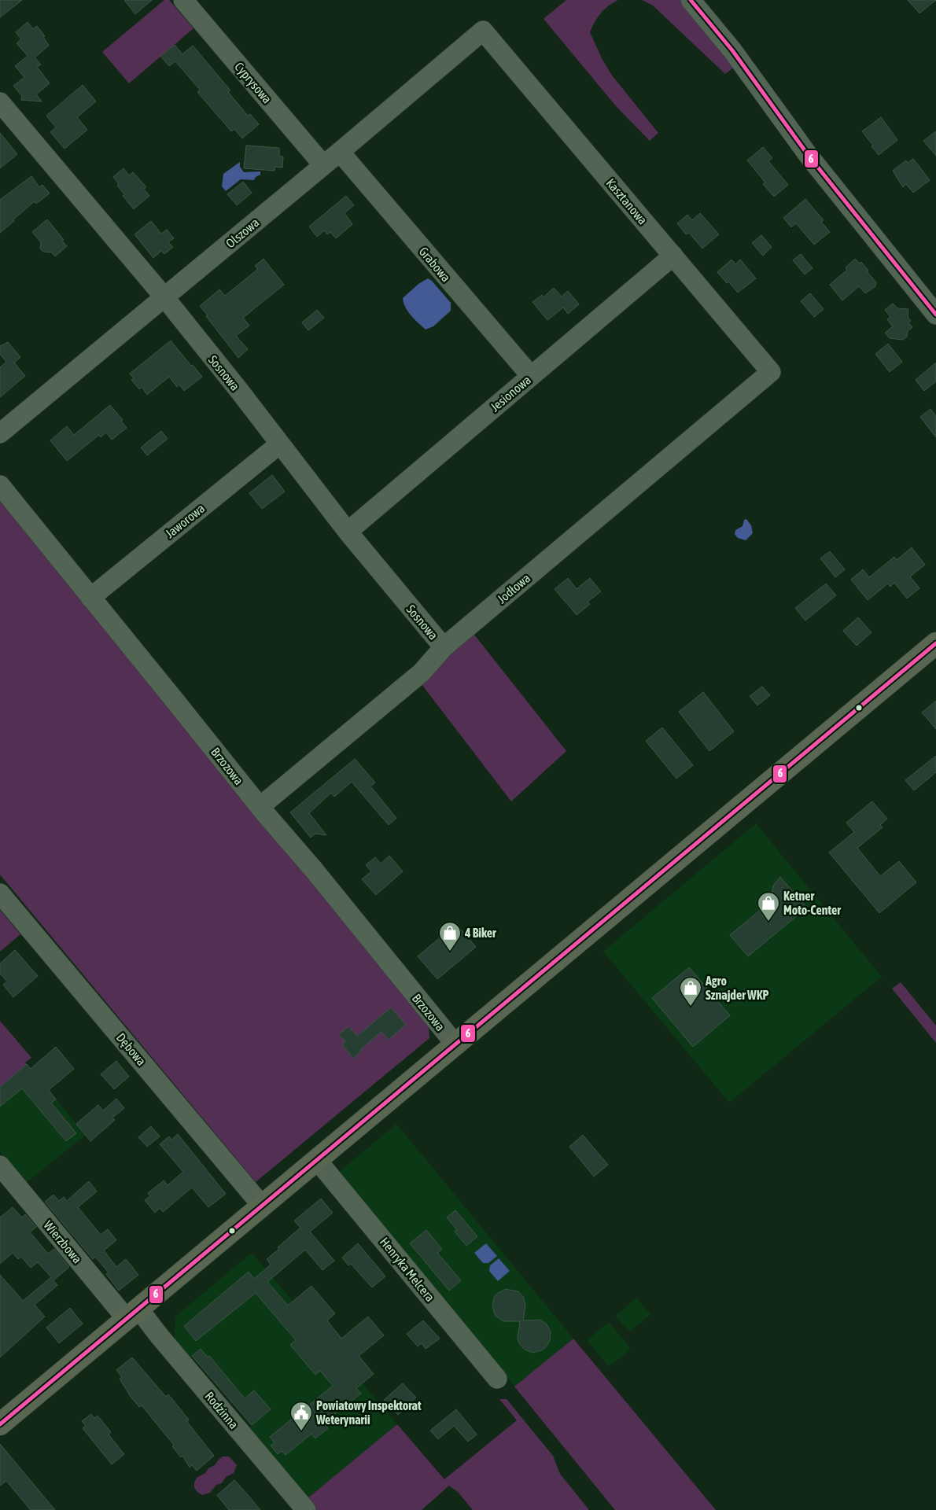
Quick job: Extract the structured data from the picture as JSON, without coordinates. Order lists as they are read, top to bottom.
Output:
{
  "streets": {
    "street": [
      "Cyprysowa",
      "Kasztanowa",
      "Olszowa",
      "Grabowa",
      "Sosnowa",
      "Jesionowa",
      "Jaworowa",
      "Jodłowa",
      "Brzozowa",
      "Dębowa",
      "Wierzbowa",
      "Henryka Melcera",
      "Rodzinna"
    ]
  },
  "crossings": [
    ["Cyprysowa", "Olszowa"],
    ["Kasztanowa", "Olszowa"],
    ["Kasztanowa", "Jesionowa"],
    ["Kasztanowa", "Jodłowa"],
    ["Olszowa", "Grabowa"],
    ["Olszowa", "Sosnowa"],
    ["Grabowa", "Jesionowa"],
    ["Sosnowa", "Jesionowa"],
    ["Sosnowa", "Jaworowa"],
    ["Sosnowa", "Jodłowa"],
    ["Jaworowa", "Brzozowa"],
    ["Jodłowa", "Brzozowa"],
    ["Wierzbowa", "Rodzinna"]
  ],
  "places": {
    "shop": ["Ketner Moto-Center", "4 Biker", "Agro Sznajder WKP"],
    "public building": ["Powiatowy Inspektorat Weterynarii"]
  },
  "lines": ["transit line 6"]
}
